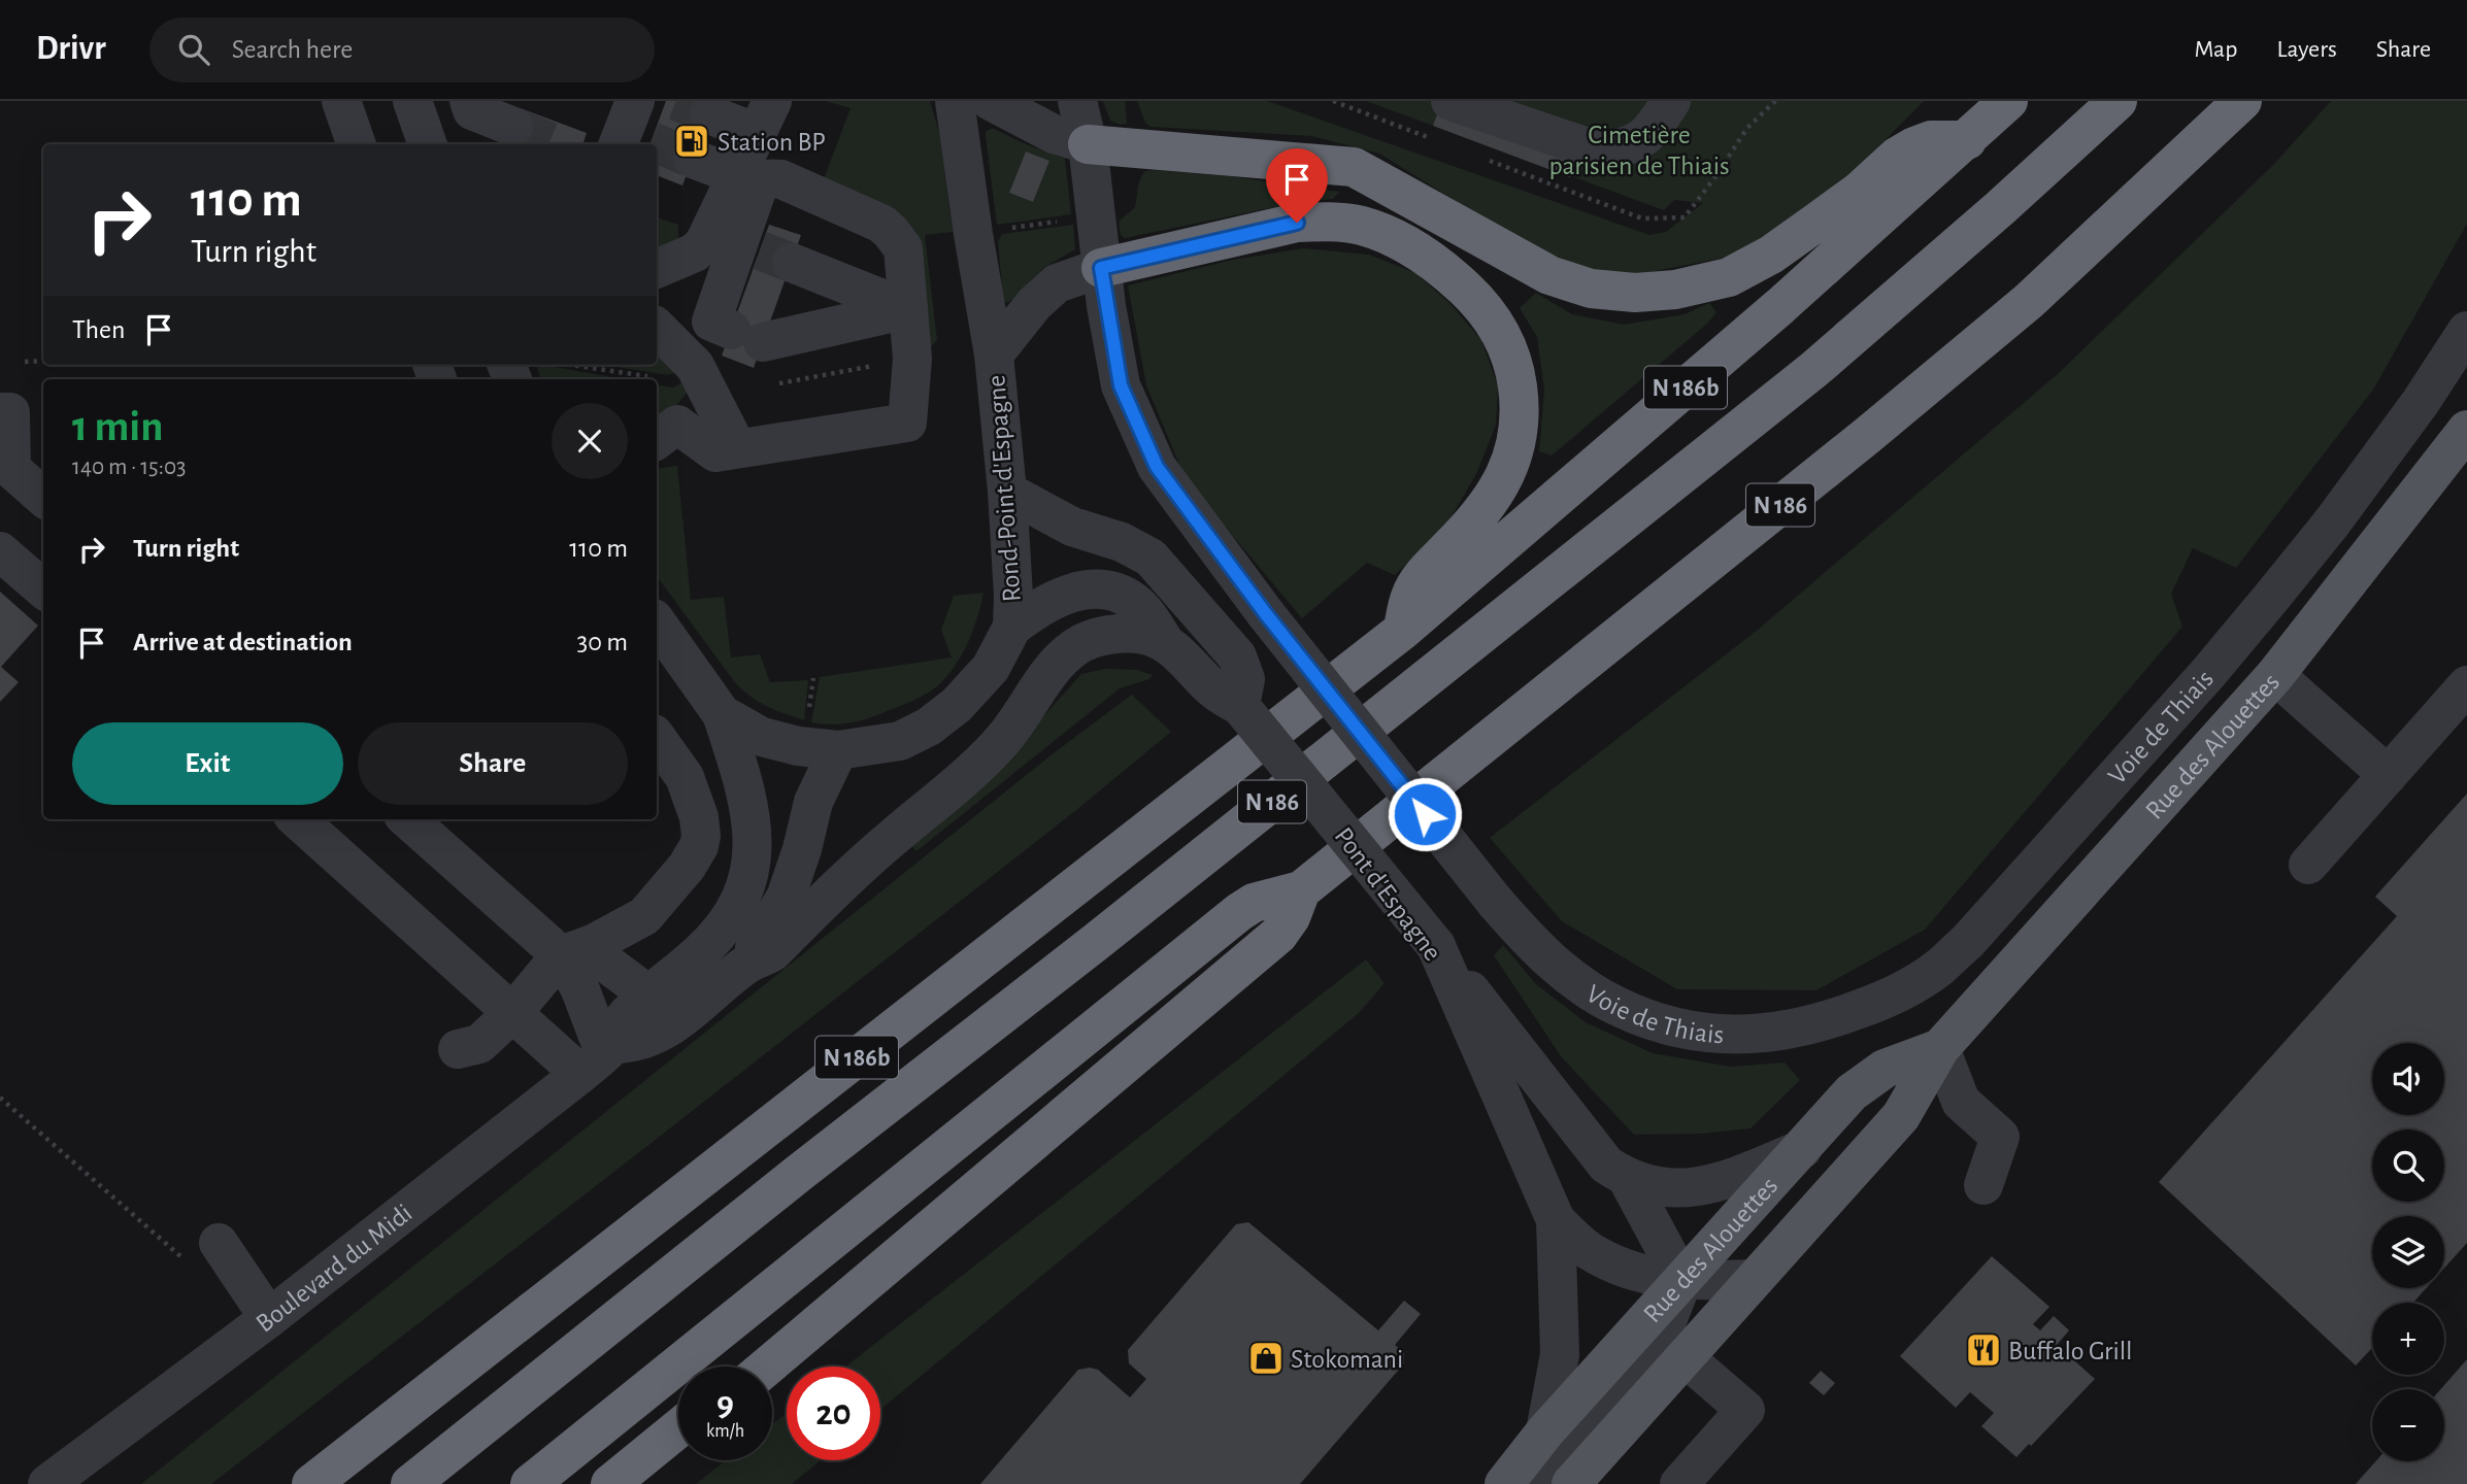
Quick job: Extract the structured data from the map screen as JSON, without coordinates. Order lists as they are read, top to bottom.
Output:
{
  "streets": {
    "highway": ["N 186b", "N 186"],
    "main road": ["Rue des Alouettes"],
    "street": [
      "Rond-Point d'Espagne",
      "Voie de Thiais",
      "Pont d'Espagne",
      "Boulevard du Midi"
    ]
  },
  "crossings": [
    ["Rond-Point d'Espagne", "Pont d'Espagne"]
  ],
  "parks": ["Cimetière parisien de Thiais"],
  "places": {
    "fuel station": ["Station BP"],
    "restaurant": ["Buffalo Grill"],
    "shop": ["Stokomani"]
  },
  "page": {
    "header": "Drivr",
    "search": "Search here",
    "nav": ["Map", "Layers", "Share"],
    "turn": ["110 m", "Turn right"],
    "then": "Then",
    "heading": ["1 min", "140 m · 15:03"],
    "list": [
      {
        "name": "Turn right",
        "value": "110 m"
      },
      {
        "name": "Arrive at destination",
        "value": "30 m"
      }
    ],
    "buttons": ["Exit", "Share"],
    "map_buttons": ["+", "−"],
    "speed": "9 km/h",
    "limit": "20"
  }
}
